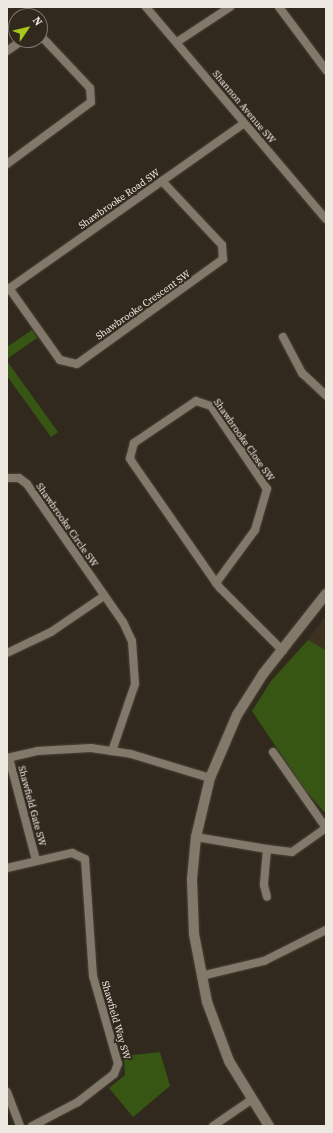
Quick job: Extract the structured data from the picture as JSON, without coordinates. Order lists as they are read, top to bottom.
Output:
{
  "streets": {
    "street": [
      "Shannon Avenue SW",
      "Shawbrooke Road SW",
      "Shawbrooke Crescent SW",
      "Shawbrooke Close SW",
      "Shawbrooke Circle SW",
      "Shawfield Gate SW",
      "Shawfield Way SW"
    ]
  },
  "crossings": [
    ["Shannon Avenue SW", "Shawbrooke Road SW"],
    ["Shawbrooke Road SW", "Shawbrooke Crescent SW"],
    ["Shawfield Gate SW", "Shawfield Way SW"]
  ],
  "north": "top right"
}
